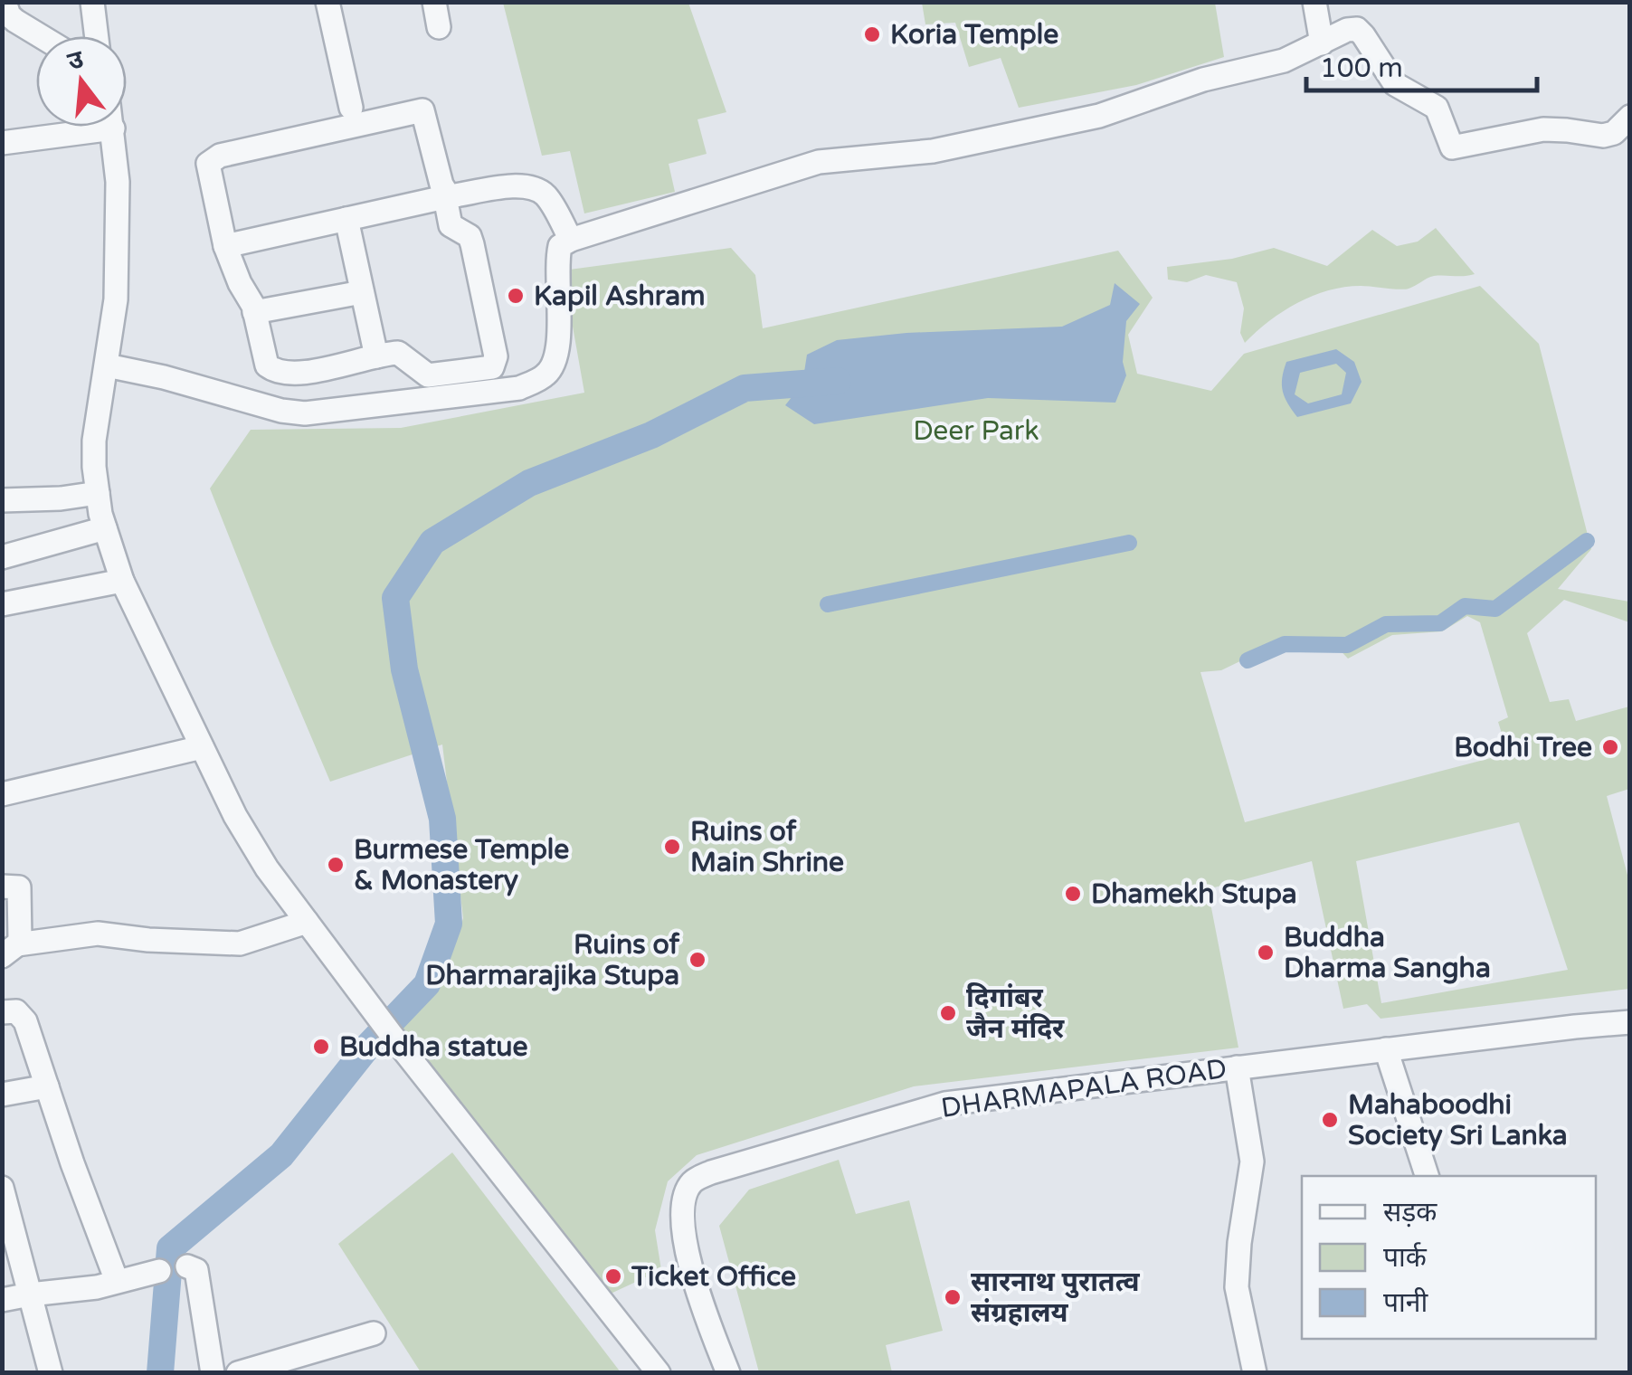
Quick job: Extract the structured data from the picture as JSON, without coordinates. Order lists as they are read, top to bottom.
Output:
{
  "streets": {
    "street": ["DHARMAPALA ROAD"]
  },
  "parks": ["Deer Park"],
  "places": [
    "Koria Temple",
    "Kapil Ashram",
    "Bodhi Tree",
    "Ruins of Main Shrine",
    "Burmese Temple & Monastery",
    "Dhamekh Stupa",
    "Buddha Dharma Sangha",
    "Ruins of Dharmarajika Stupa",
    "दिगांबर जैन मंदिर",
    "Buddha statue",
    "Mahaboodhi Society Sri Lanka",
    "Ticket Office",
    "सारनाथ पुरातत्व संग्रहालय"
  ],
  "legend": ["सड़क", "पार्क", "पानी"],
  "scale_bar": "100 m",
  "north": "top"
}
